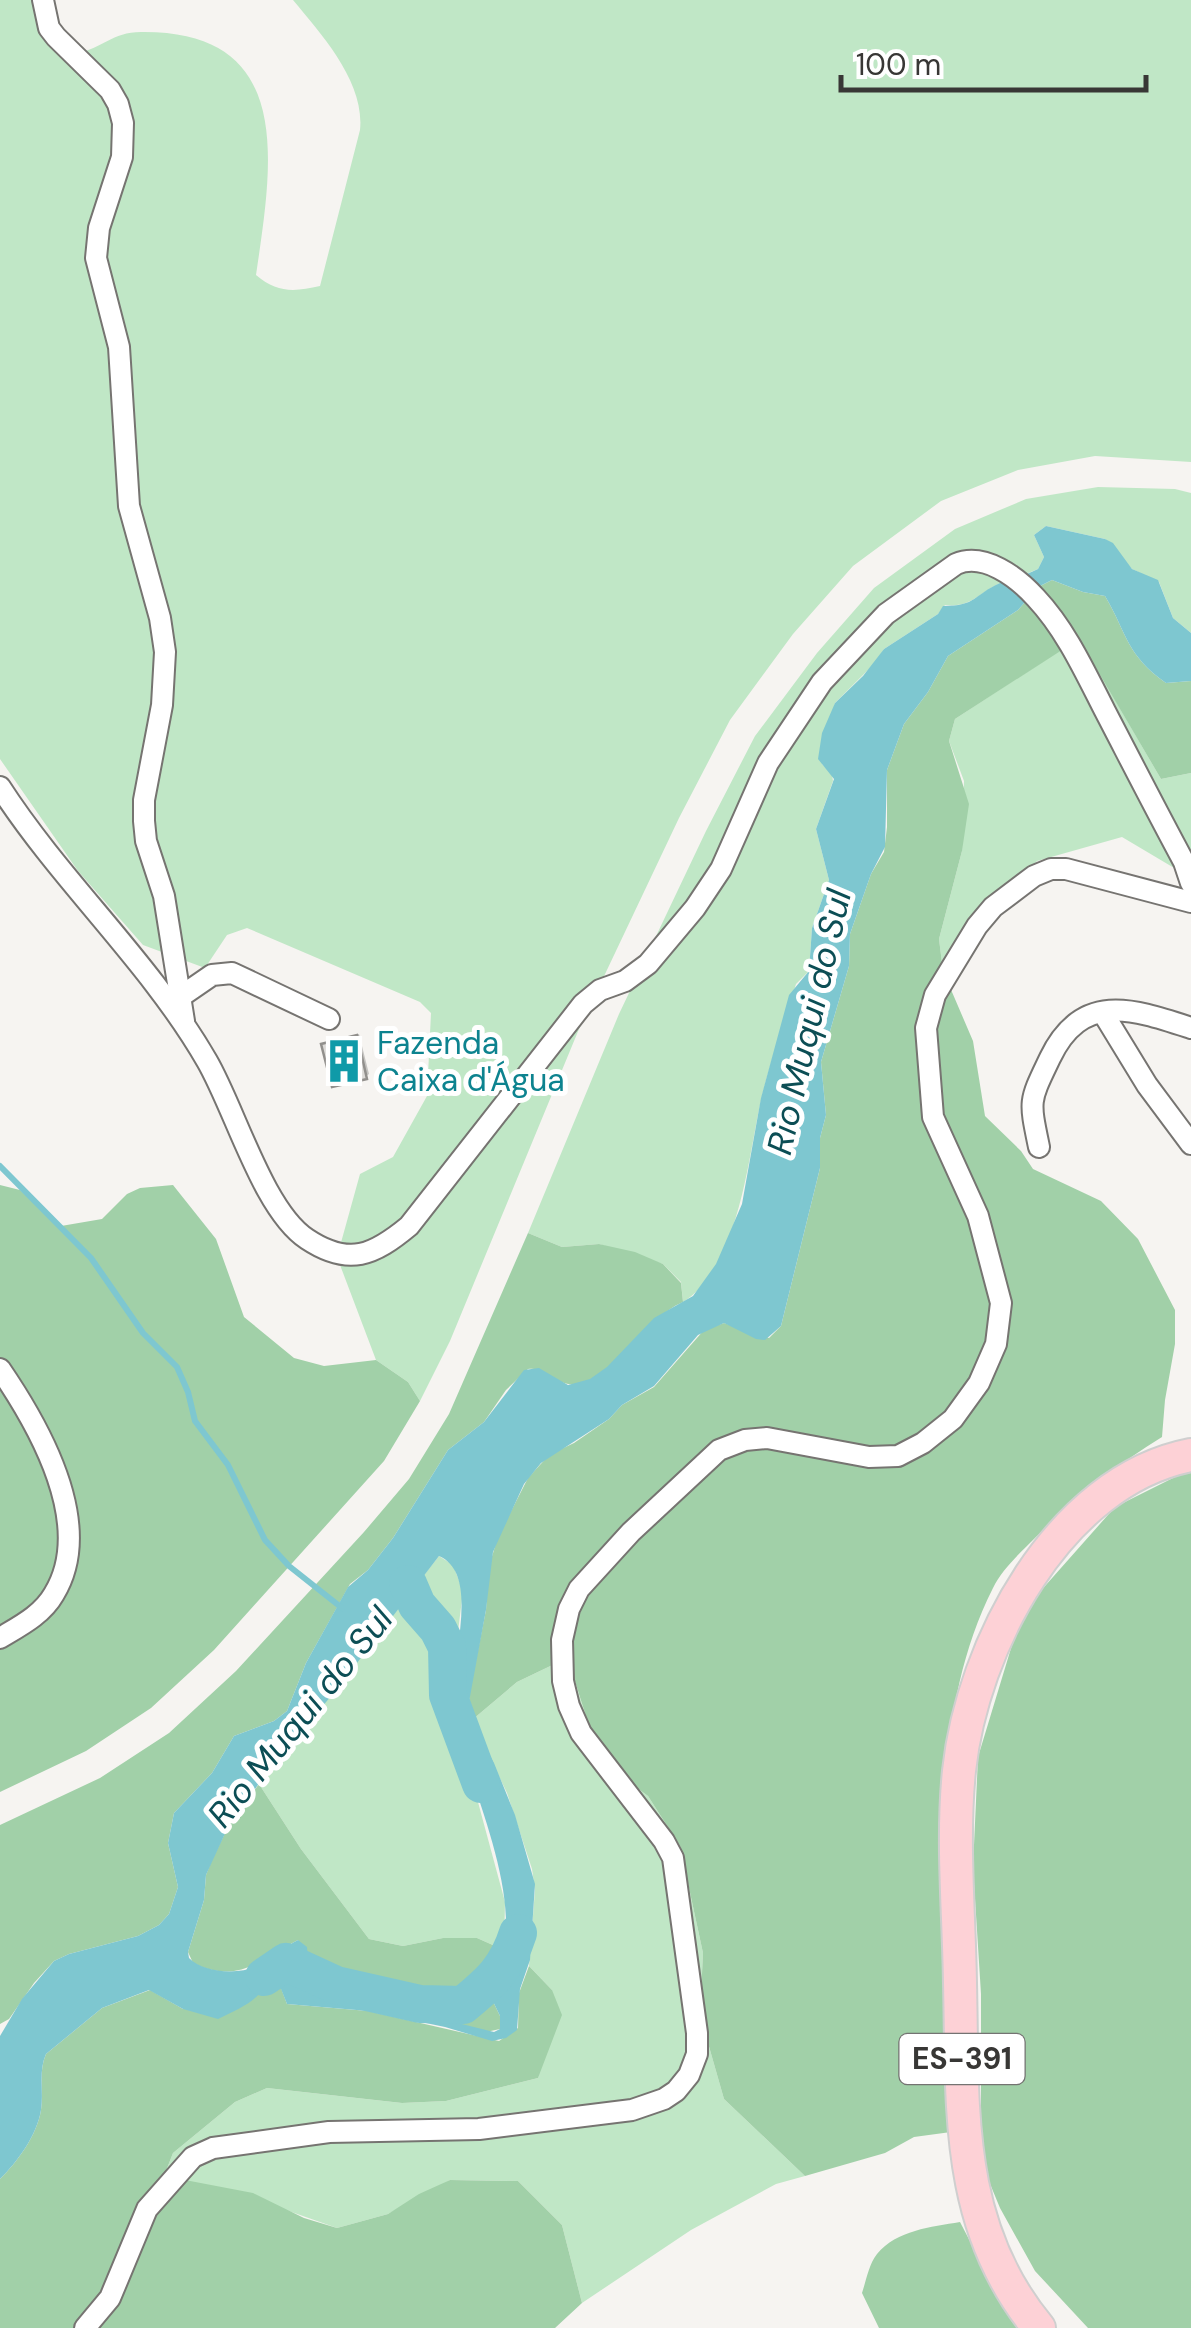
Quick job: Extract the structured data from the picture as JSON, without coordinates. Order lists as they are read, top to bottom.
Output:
{
  "streets": {
    "main road": ["ES-391"]
  },
  "water": ["Rio Muqui do Sul"],
  "places": {
    "building": ["Fazenda Caixa d'Água"]
  },
  "scale_bar": "100 m"
}
